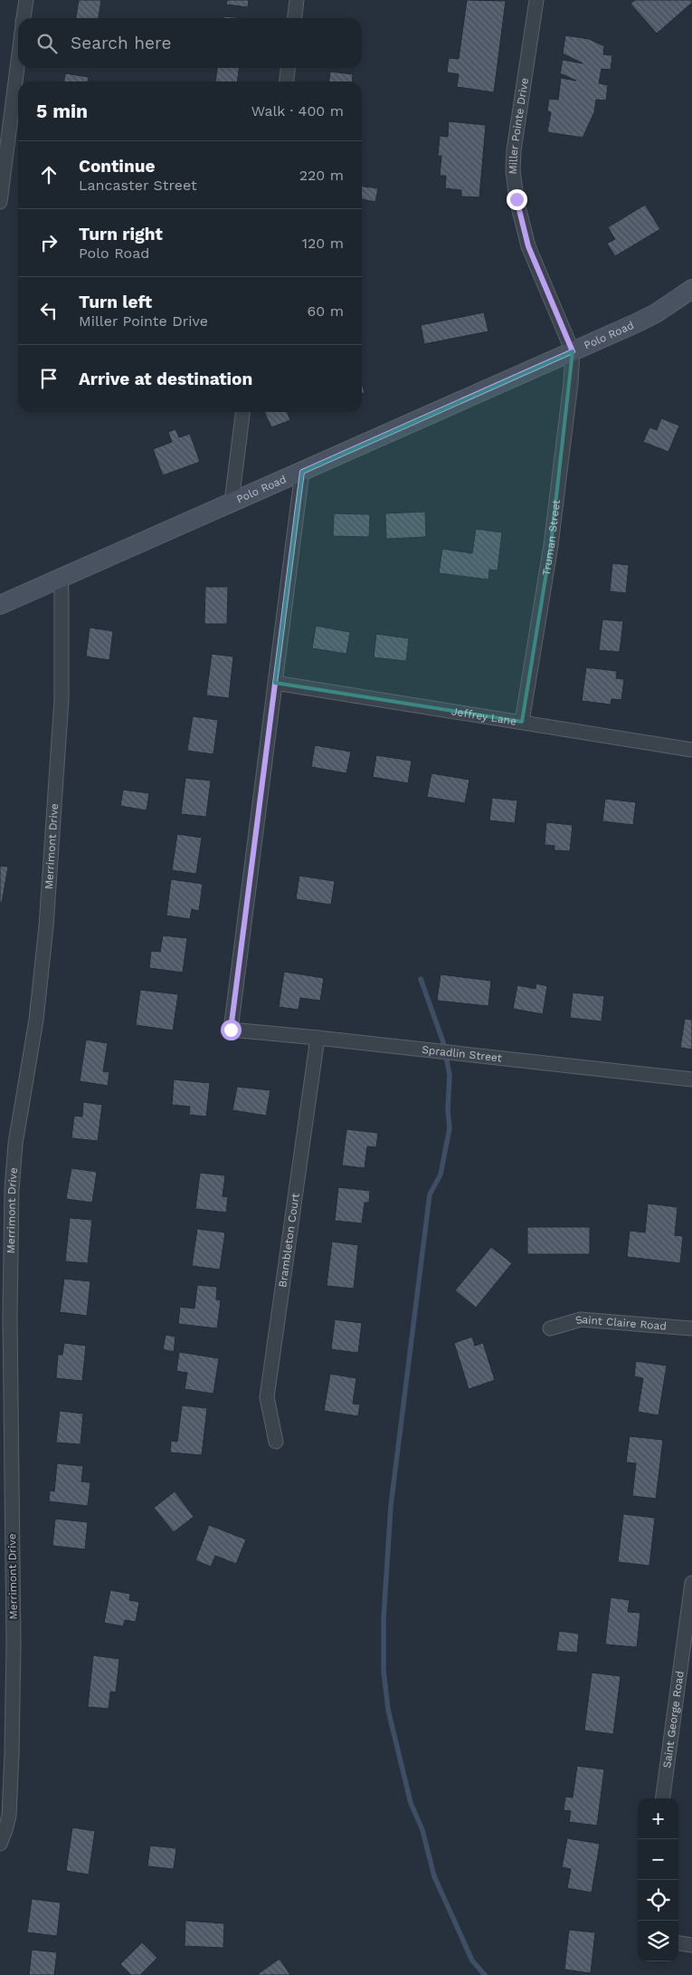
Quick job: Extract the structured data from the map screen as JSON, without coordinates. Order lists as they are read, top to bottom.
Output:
{
  "streets": {
    "main road": ["Polo Road"],
    "street": [
      "Miller Pointe Drive",
      "Truman Street",
      "Jeffrey Lane",
      "Merrimont Drive",
      "Spradlin Street",
      "Brambleton Court",
      "Saint Claire Road",
      "Saint George Road"
    ]
  },
  "crossings": [
    ["Miller Pointe Drive", "Polo Road"],
    ["Miller Pointe Drive", "Truman Street"],
    ["Polo Road", "Truman Street"],
    ["Polo Road", "Merrimont Drive"],
    ["Truman Street", "Jeffrey Lane"],
    ["Jeffrey Lane", "Spradlin Street"],
    ["Spradlin Street", "Brambleton Court"]
  ],
  "page": {
    "search": "Search here",
    "heading": ["5 min", "Walk · 400 m"],
    "list": [
      ["Continue", "Lancaster Street", "220 m"],
      ["Turn right", "Polo Road", "120 m"],
      ["Turn left", "Miller Pointe Drive", "60 m"],
      "Arrive at destination"
    ],
    "map_buttons": ["+", "−"]
  }
}
